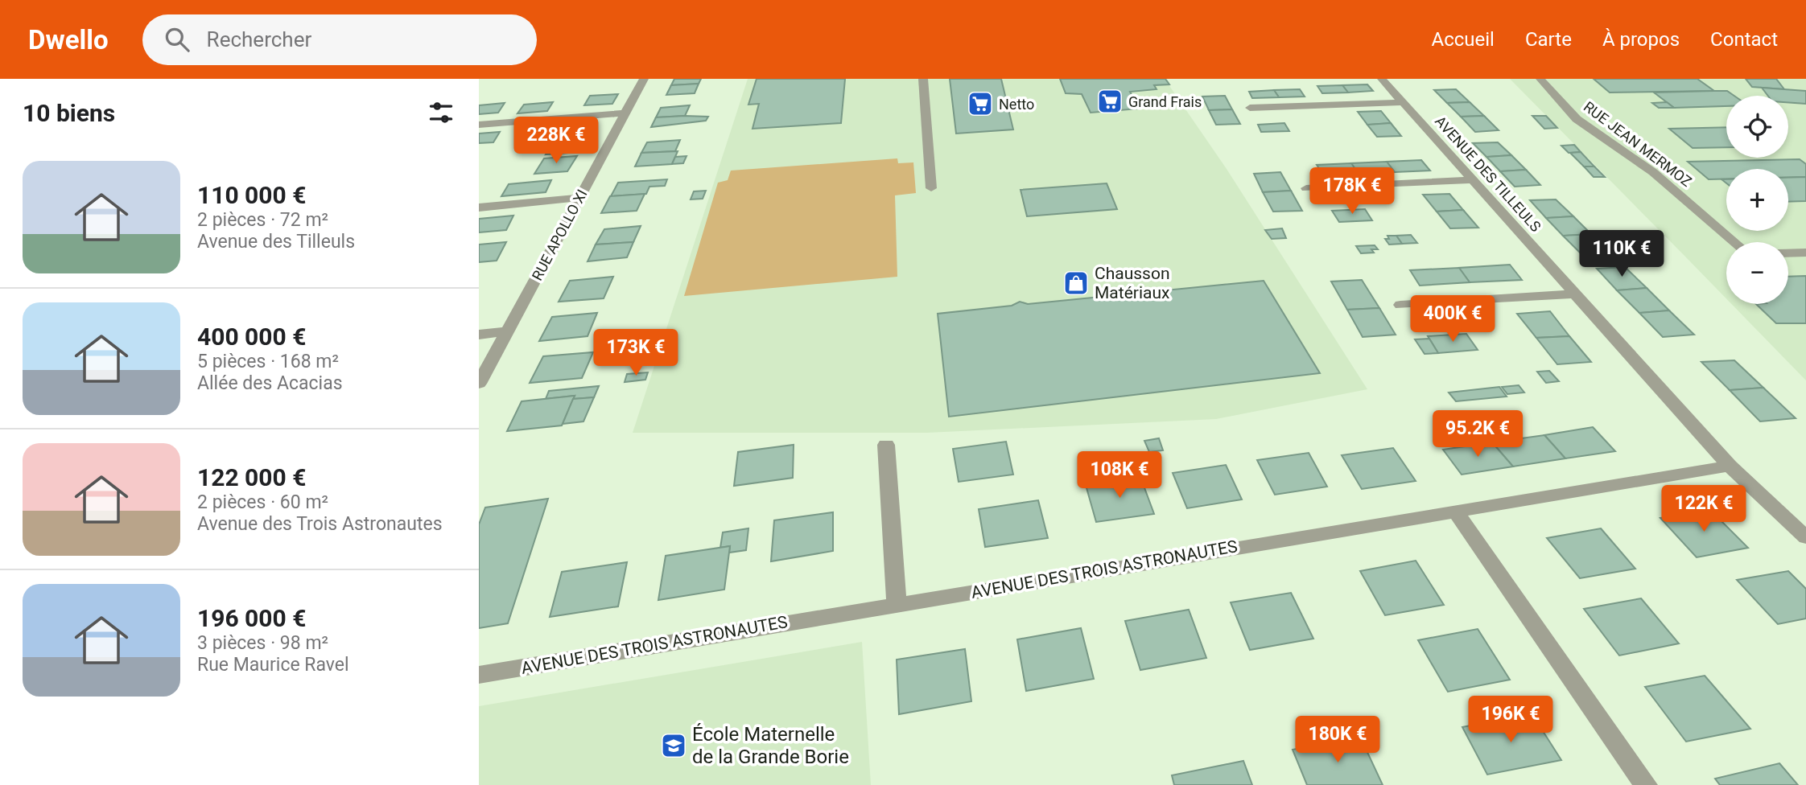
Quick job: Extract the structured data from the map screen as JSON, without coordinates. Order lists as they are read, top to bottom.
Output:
{
  "streets": {
    "street": [
      "RUE JEAN MERMOZ",
      "AVENUE DES TILLEULS",
      "RUE APOLLO XI",
      "AVENUE DES TROIS ASTRONAUTES"
    ]
  },
  "crossings": [
    ["AVENUE DES TILLEULS", "AVENUE DES TROIS ASTRONAUTES"]
  ],
  "places": {
    "supermarket": ["Grand Frais", "Netto"],
    "shop": ["Chausson Matériaux"],
    "school or university": ["École Maternelle de la Grande Borie"]
  },
  "page": {
    "header": "Dwello",
    "search": "Rechercher",
    "nav": [
      "Accueil",
      "Carte",
      "À propos",
      "Contact"
    ],
    "heading": "10 biens",
    "map_buttons": ["+", "−"],
    "price": [
      "228K €",
      "178K €",
      "110K €",
      "400K €",
      "173K €",
      "95.2K €",
      "108K €",
      "122K €",
      "196K €",
      "180K €"
    ],
    "list": [
      {
        "name": "110 000 €",
        "note": "2 pièces · 72 m² · Avenue des Tilleuls"
      },
      {
        "name": "400 000 €",
        "note": "5 pièces · 168 m² · Allée des Acacias"
      },
      {
        "name": "122 000 €",
        "note": "2 pièces · 60 m² · Avenue des Trois Astronautes"
      },
      {
        "name": "196 000 €",
        "note": "3 pièces · 98 m² · Rue Maurice Ravel"
      }
    ]
  }
}
